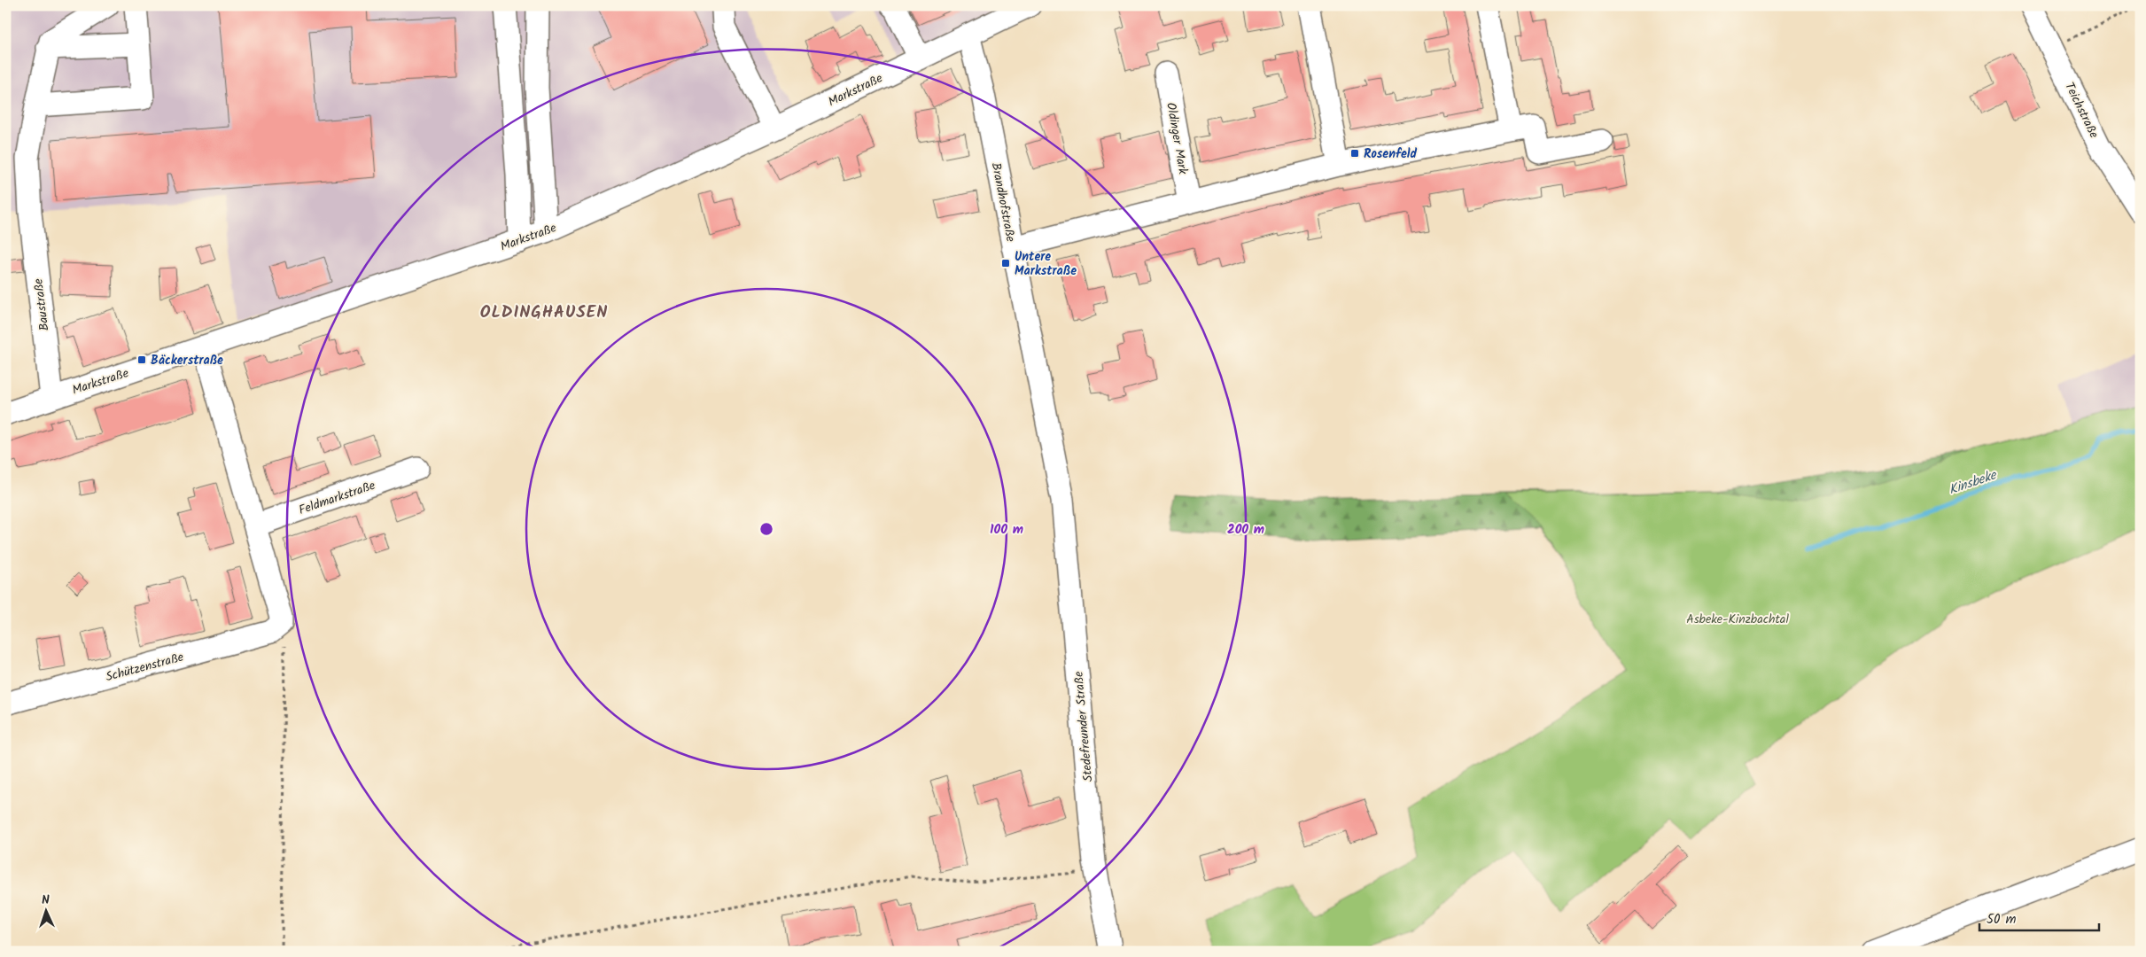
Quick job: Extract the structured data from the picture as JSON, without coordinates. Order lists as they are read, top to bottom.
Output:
{
  "streets": {
    "street": [
      "Markstraße",
      "Teichstraße",
      "Oldinger Mark",
      "Brandhofstraße",
      "Baustraße",
      "Feldmarkstraße",
      "Schützenstraße",
      "Stedefreunder Straße"
    ]
  },
  "crossings": [
    ["Markstraße", "Brandhofstraße"],
    ["Markstraße", "Baustraße"],
    ["Brandhofstraße", "Stedefreunder Straße"]
  ],
  "districts": ["OLDINGHAUSEN"],
  "water": ["Kinsbeke"],
  "parks": ["Asbeke-Kinzbachtal"],
  "places": {
    "transit": ["Rosenfeld", "Untere Markstraße", "Bäckerstraße"]
  },
  "scale_bar": "50 m",
  "north": "top",
  "rings": ["100 m", "200 m"]
}
